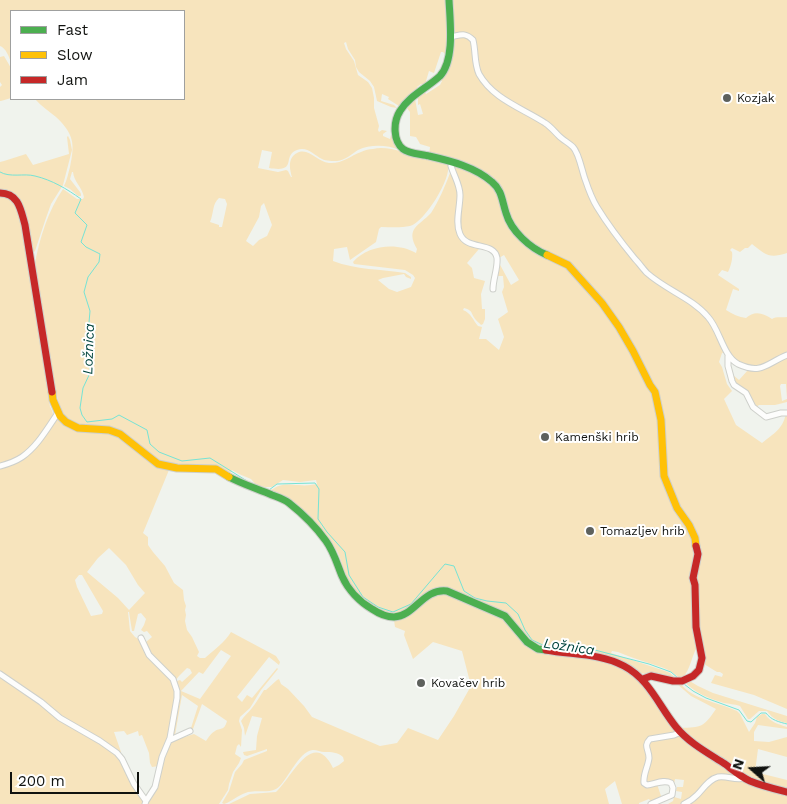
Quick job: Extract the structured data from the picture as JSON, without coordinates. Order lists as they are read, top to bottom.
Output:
{
  "water": ["Ložnica"],
  "places": [
    "Kozjak",
    "Kamenški hrib",
    "Tomazljev hrib",
    "Kovačev hrib"
  ],
  "legend": ["Fast", "Slow", "Jam"],
  "scale_bar": "200 m",
  "north": "left"
}
